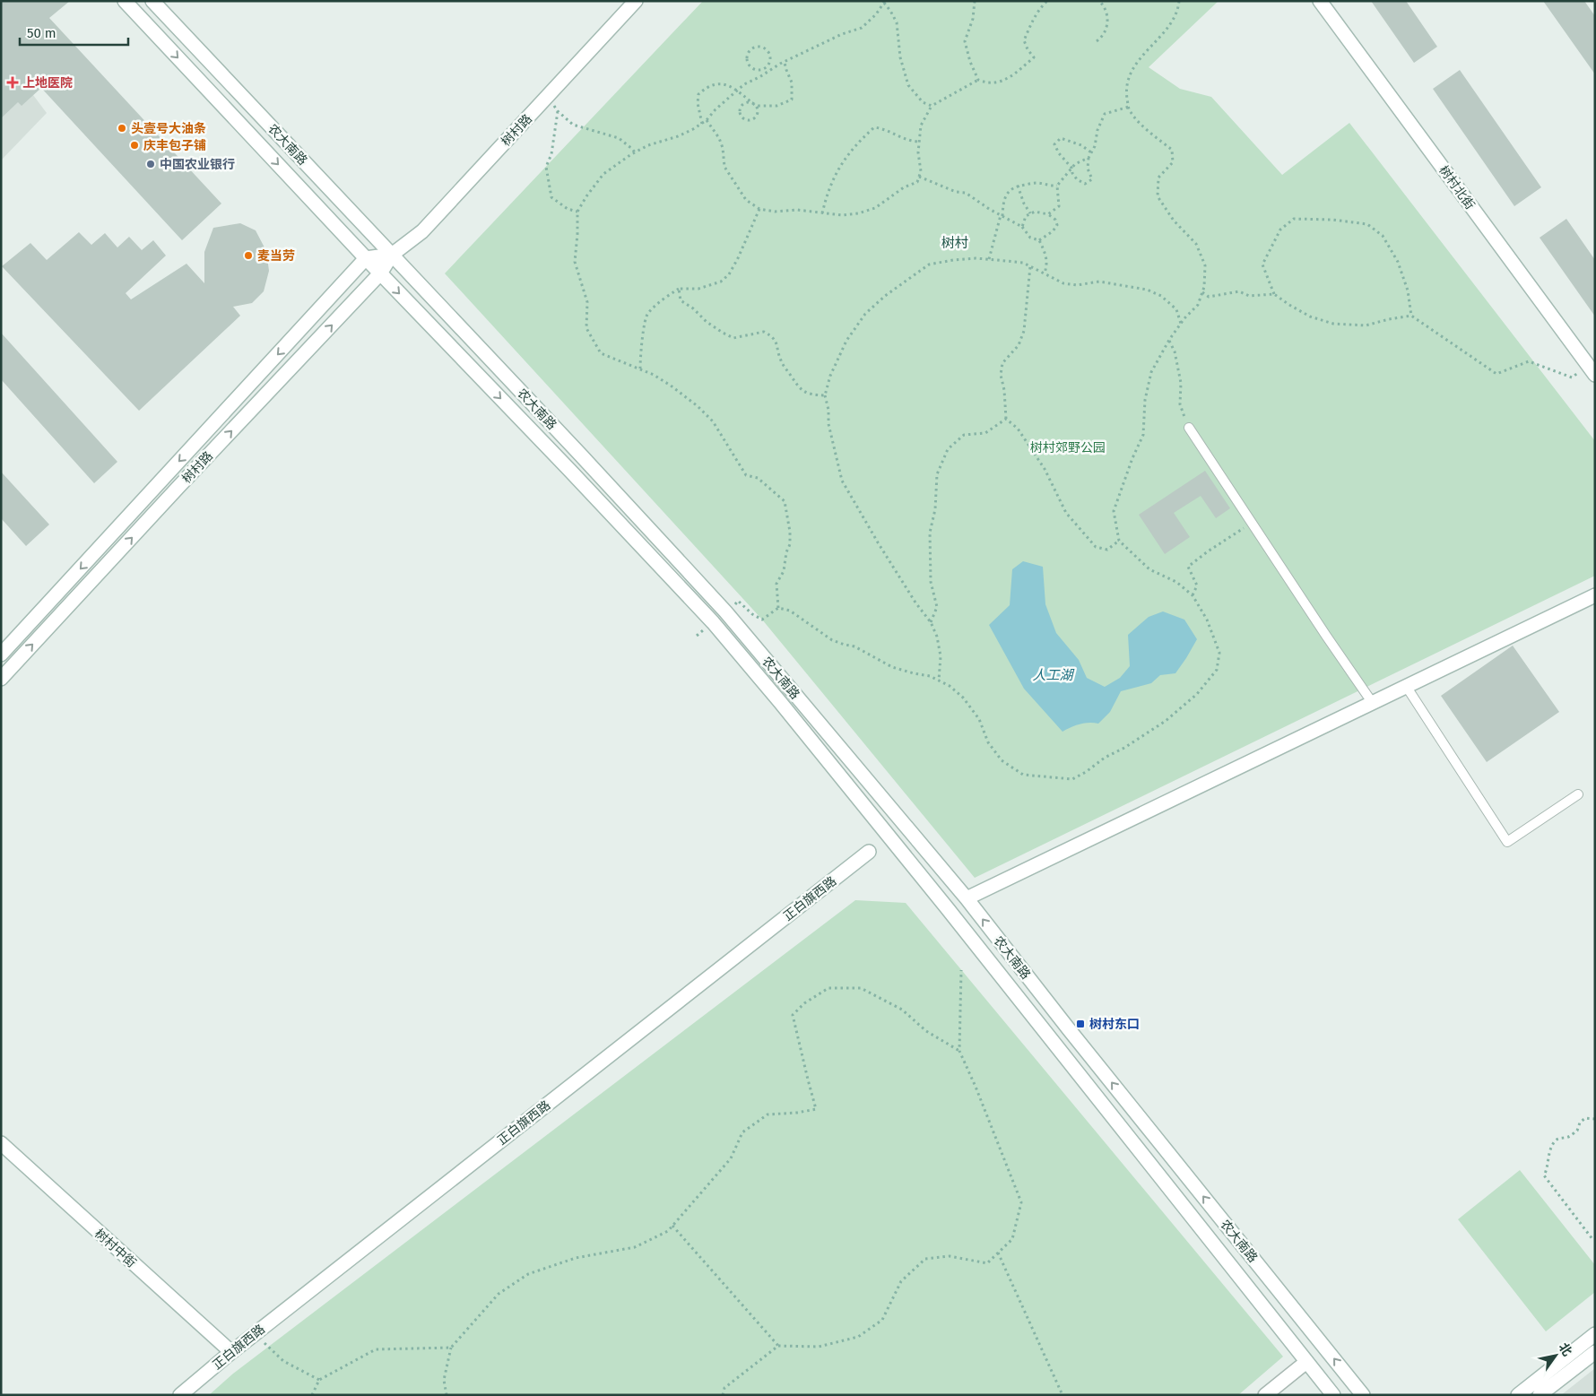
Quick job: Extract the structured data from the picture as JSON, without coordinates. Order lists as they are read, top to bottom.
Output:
{
  "streets": {
    "main road": [
      "树村路",
      "农大南路",
      "树村北街",
      "正白旗西路",
      "树村中街"
    ]
  },
  "crossings": [
    ["树村路", "农大南路"],
    ["正白旗西路", "树村中街"]
  ],
  "districts": ["树村"],
  "water": ["人工湖"],
  "parks": ["树村郊野公园"],
  "places": {
    "health": ["上地医院"],
    "other": [
      "头壹号大油条",
      "庆丰包子铺",
      "中国农业银行",
      "麦当劳"
    ],
    "transit": ["树村东口"]
  },
  "scale_bar": "50 m",
  "north": "top right"
}
